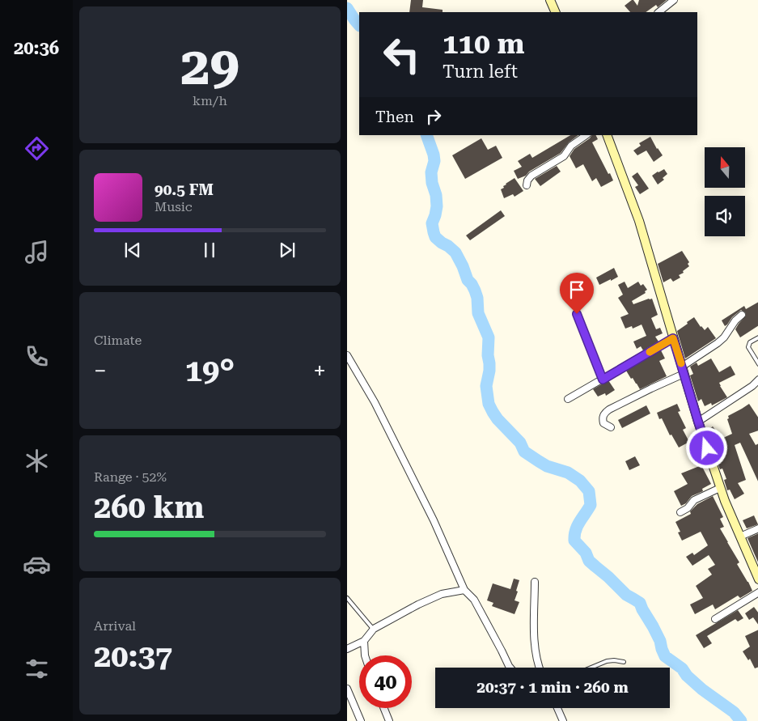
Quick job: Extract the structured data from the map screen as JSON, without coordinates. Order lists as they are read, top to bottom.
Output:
{
  "north": "top",
  "page": {
    "tabs": "20:36",
    "tile": [
      ["29", "km/h"],
      "Climate",
      ["Range · 52%", "260 km"],
      ["Arrival", "20:37"]
    ],
    "turn": ["110 m", "Turn left"],
    "then": "Then",
    "song": ["90.5 FM", "Music"],
    "heat": ["−", "19°", "+"],
    "limit": "40",
    "trip": "20:37 · 1 min · 260 m"
  }
}
